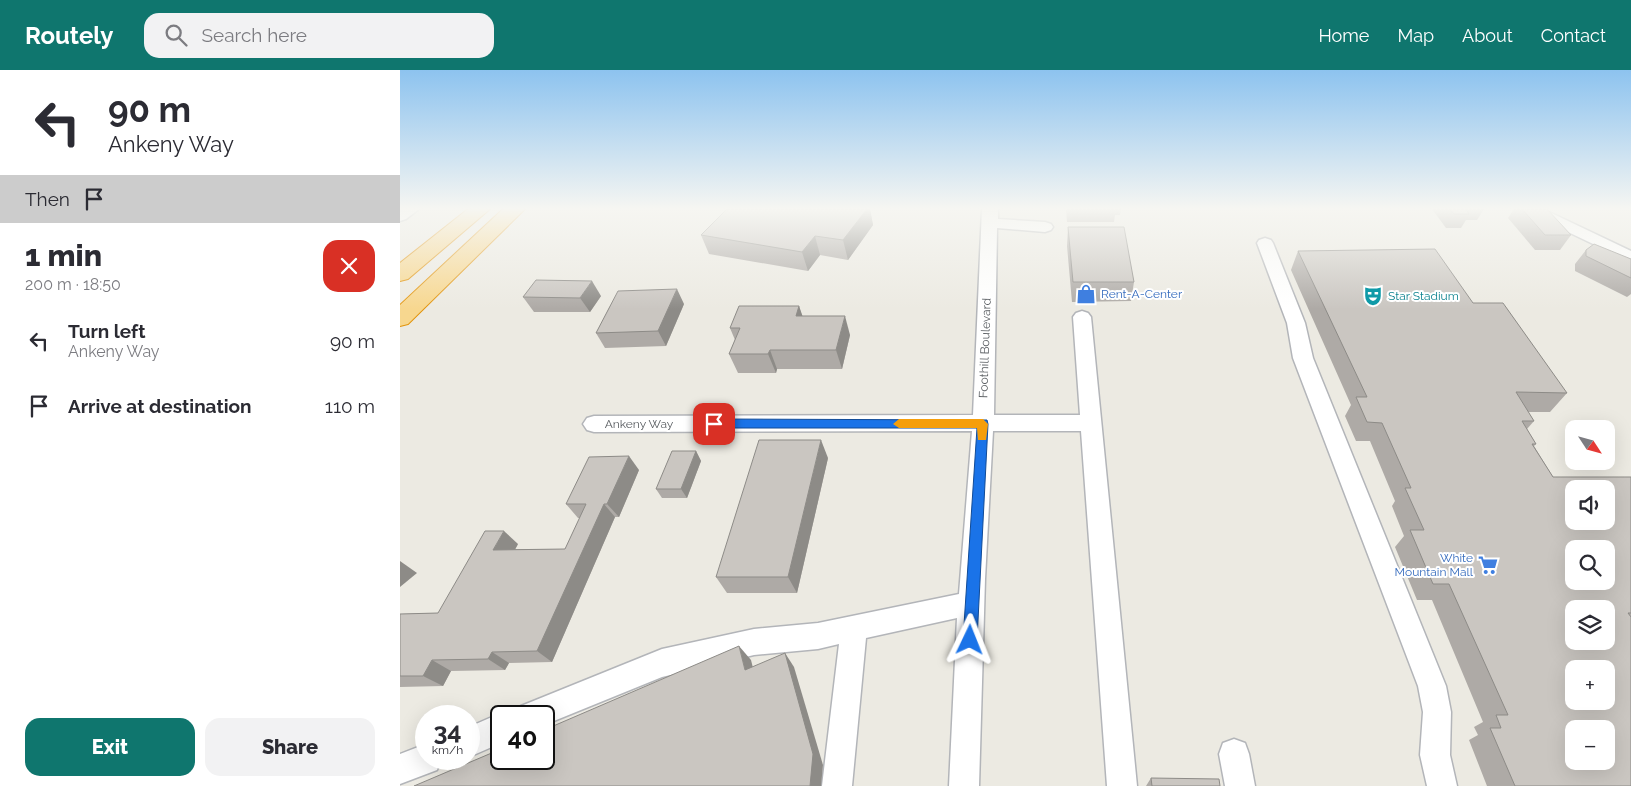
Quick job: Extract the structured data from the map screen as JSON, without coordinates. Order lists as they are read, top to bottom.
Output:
{
  "streets": {
    "street": ["Foothill Boulevard", "Ankeny Way"]
  },
  "crossings": [
    ["Foothill Boulevard", "Ankeny Way"]
  ],
  "places": {
    "shop": ["Rent-A-Center"],
    "theatre": ["Star Stadium"],
    "supermarket": ["White Mountain Mall"]
  },
  "north": "bottom right",
  "page": {
    "header": "Routely",
    "search": "Search here",
    "nav": [
      "Home",
      "Map",
      "About",
      "Contact"
    ],
    "turn": ["90 m", "Ankeny Way"],
    "then": "Then",
    "heading": ["1 min", "200 m · 18:50"],
    "list": [
      {
        "name": "Turn left",
        "note": "Ankeny Way",
        "value": "90 m"
      },
      {
        "name": "Arrive at destination",
        "value": "110 m"
      }
    ],
    "map_buttons": ["+", "−"],
    "speed": "34 km/h",
    "limit": "40",
    "buttons": ["Exit", "Share"]
  }
}
